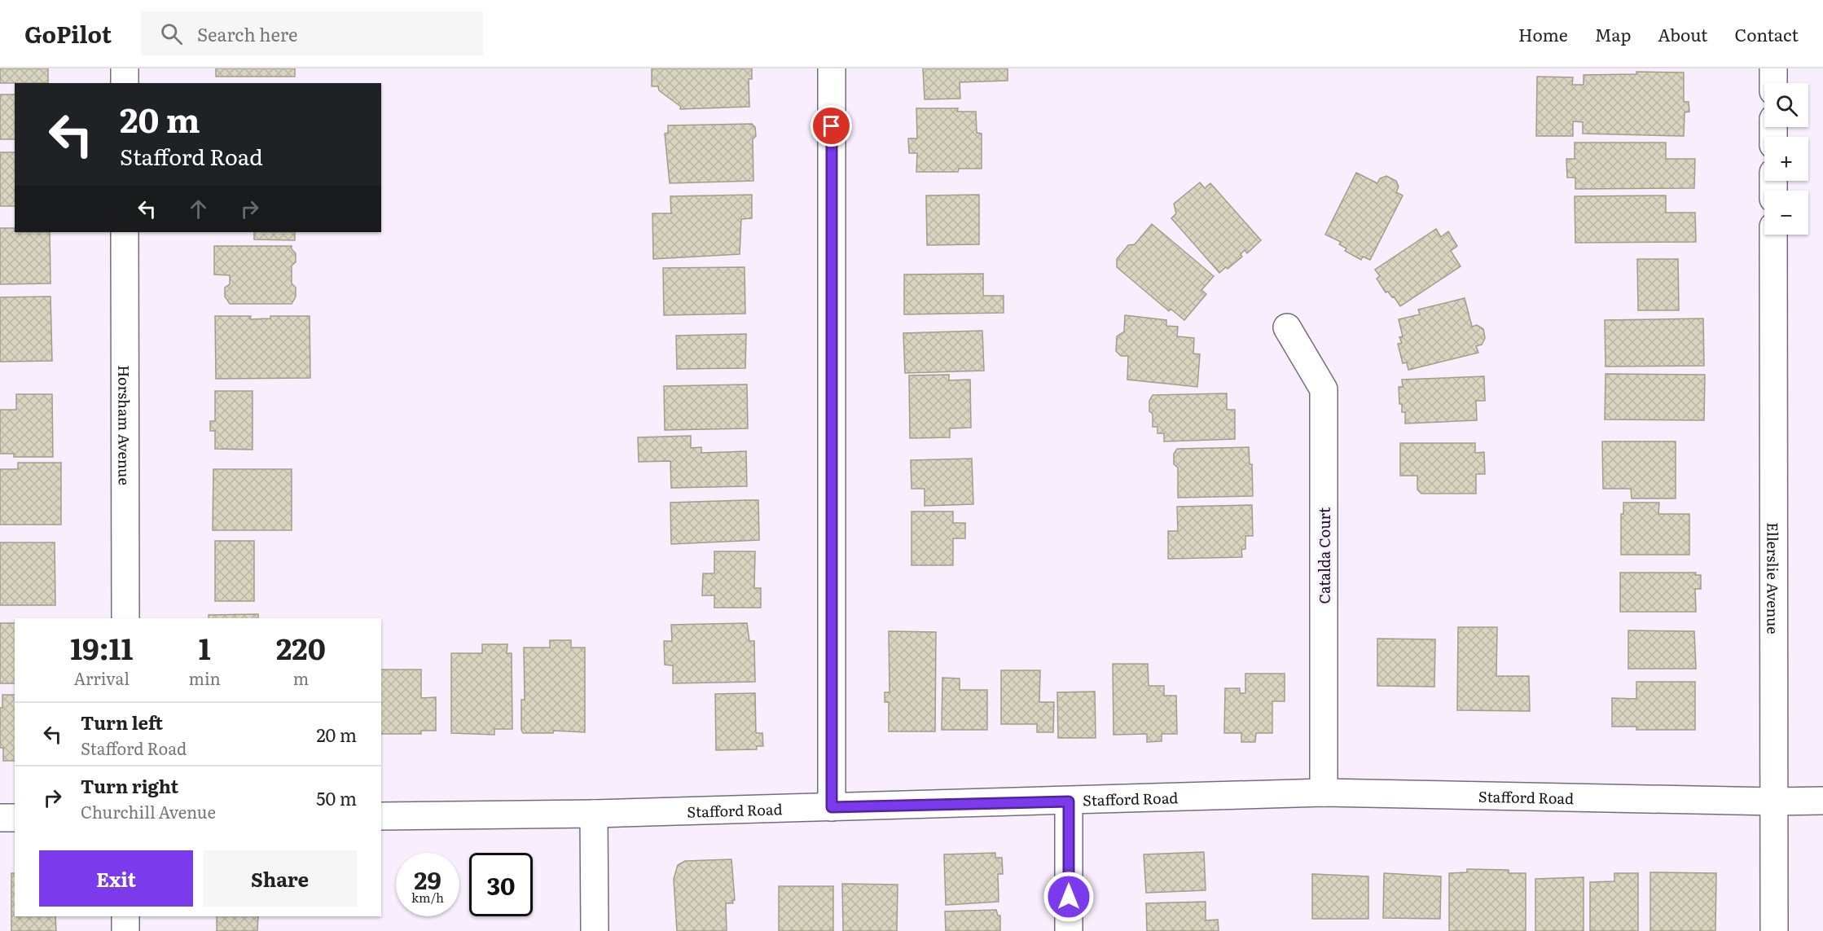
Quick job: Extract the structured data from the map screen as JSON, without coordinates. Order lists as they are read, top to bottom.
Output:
{
  "streets": {
    "street": [
      "Horsham Avenue",
      "Catalda Court",
      "Ellerslie Avenue",
      "Stafford Road"
    ]
  },
  "crossings": [
    ["Catalda Court", "Stafford Road"],
    ["Ellerslie Avenue", "Stafford Road"]
  ],
  "page": {
    "header": "GoPilot",
    "search": "Search here",
    "nav": [
      "Home",
      "Map",
      "About",
      "Contact"
    ],
    "map_buttons": ["+", "−"],
    "turn": ["20 m", "Stafford Road"],
    "eta": [
      "19:11",
      "Arrival",
      "1",
      "min",
      "220",
      "m"
    ],
    "list": [
      {
        "name": "Turn left",
        "note": "Stafford Road",
        "value": "20 m"
      },
      {
        "name": "Turn right",
        "note": "Churchill Avenue",
        "value": "50 m"
      }
    ],
    "buttons": ["Exit", "Share"],
    "speed": "29 km/h",
    "limit": "30"
  }
}
